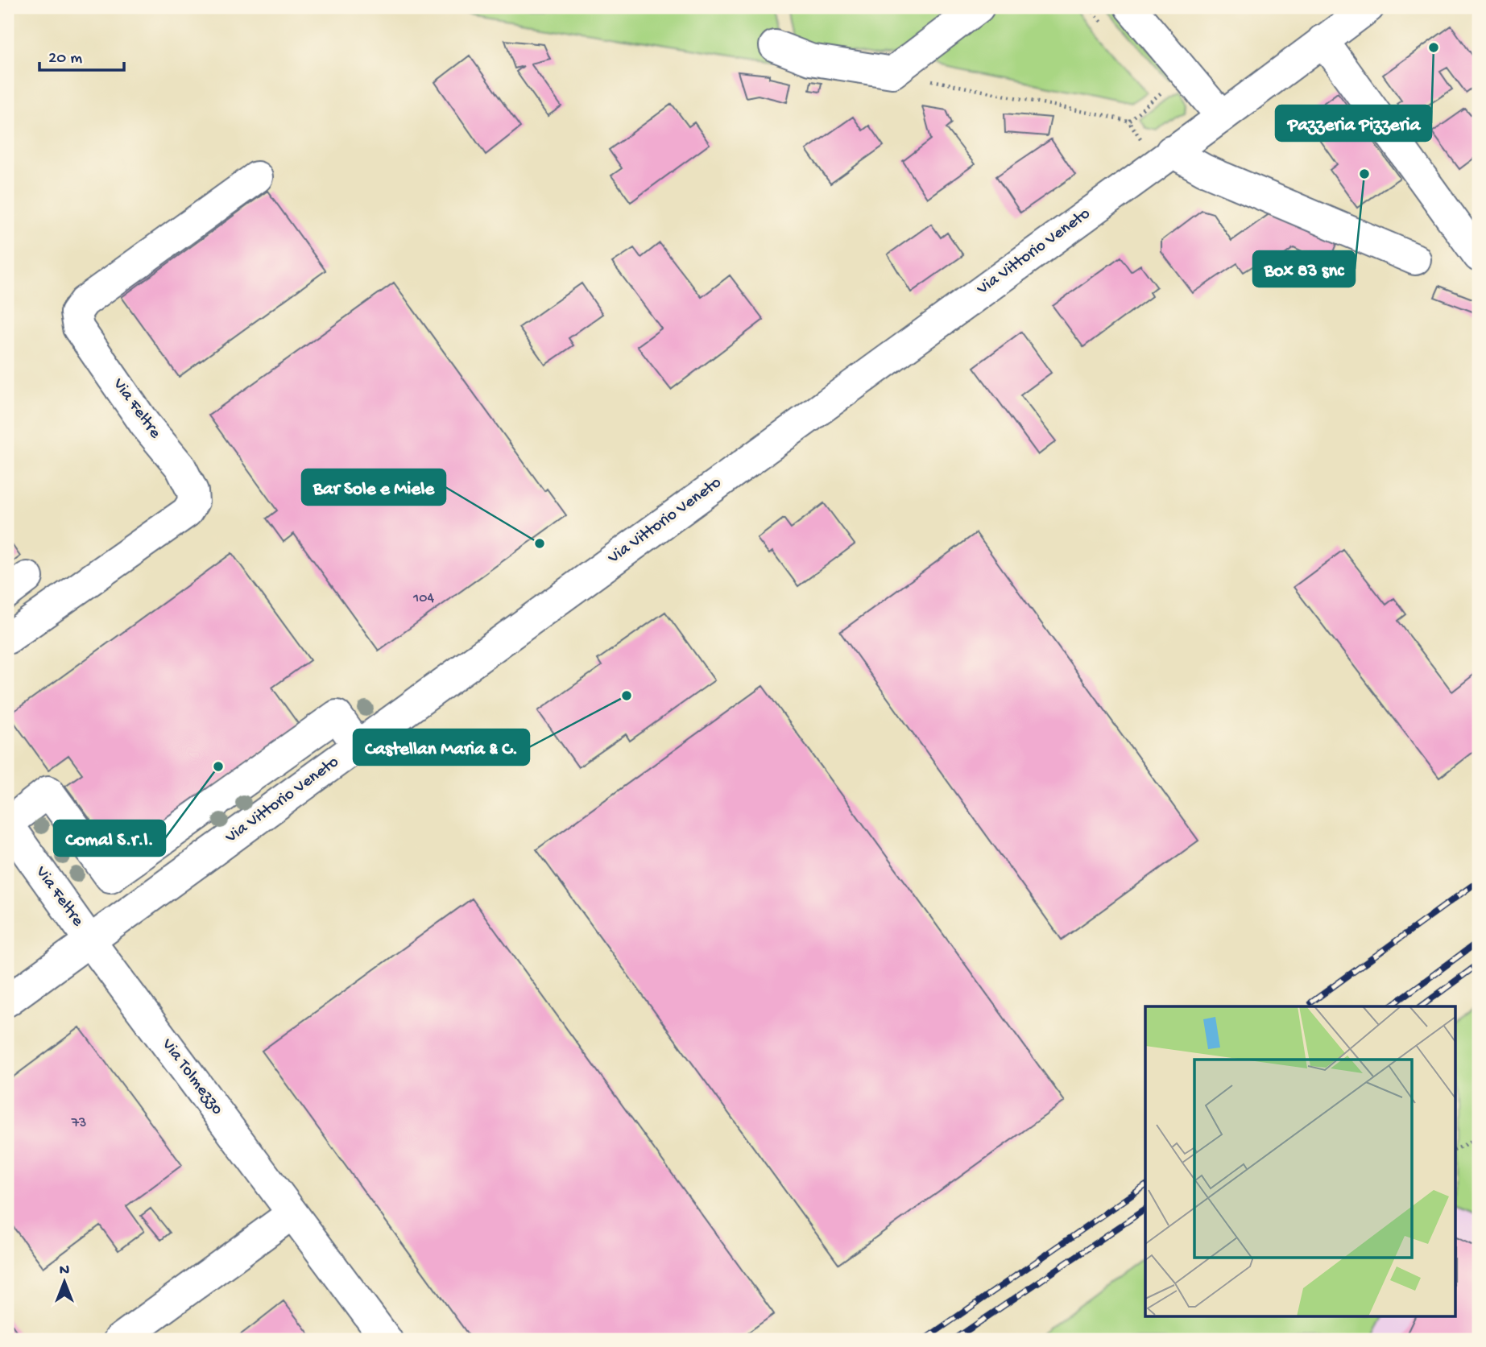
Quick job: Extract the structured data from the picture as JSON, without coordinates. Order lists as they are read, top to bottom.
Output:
{
  "streets": {
    "street": ["Via Vittorio Veneto", "Via Feltre", "Via Tolmezzo"]
  },
  "crossings": [
    ["Via Vittorio Veneto", "Via Feltre"],
    ["Via Vittorio Veneto", "Via Tolmezzo"],
    ["Via Feltre", "Via Tolmezzo"]
  ],
  "places": [
    "Pazzeria Pizzeria",
    "Box 83 snc",
    "Bar Sole e Miele",
    "Castellan Maria & C.",
    "Comal S.r.l."
  ],
  "house_numbers": ["104", "73"],
  "scale_bar": "20 m",
  "north": "top"
}
